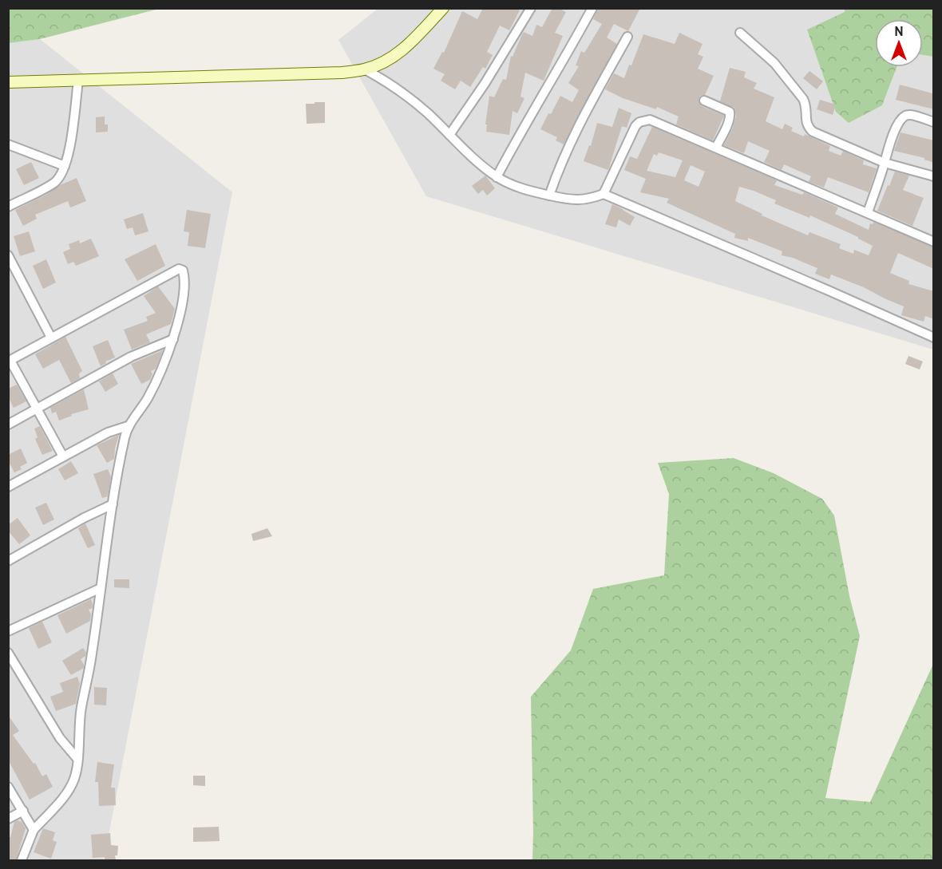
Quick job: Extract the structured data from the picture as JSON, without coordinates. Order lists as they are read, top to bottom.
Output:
{
  "north": "top"
}
